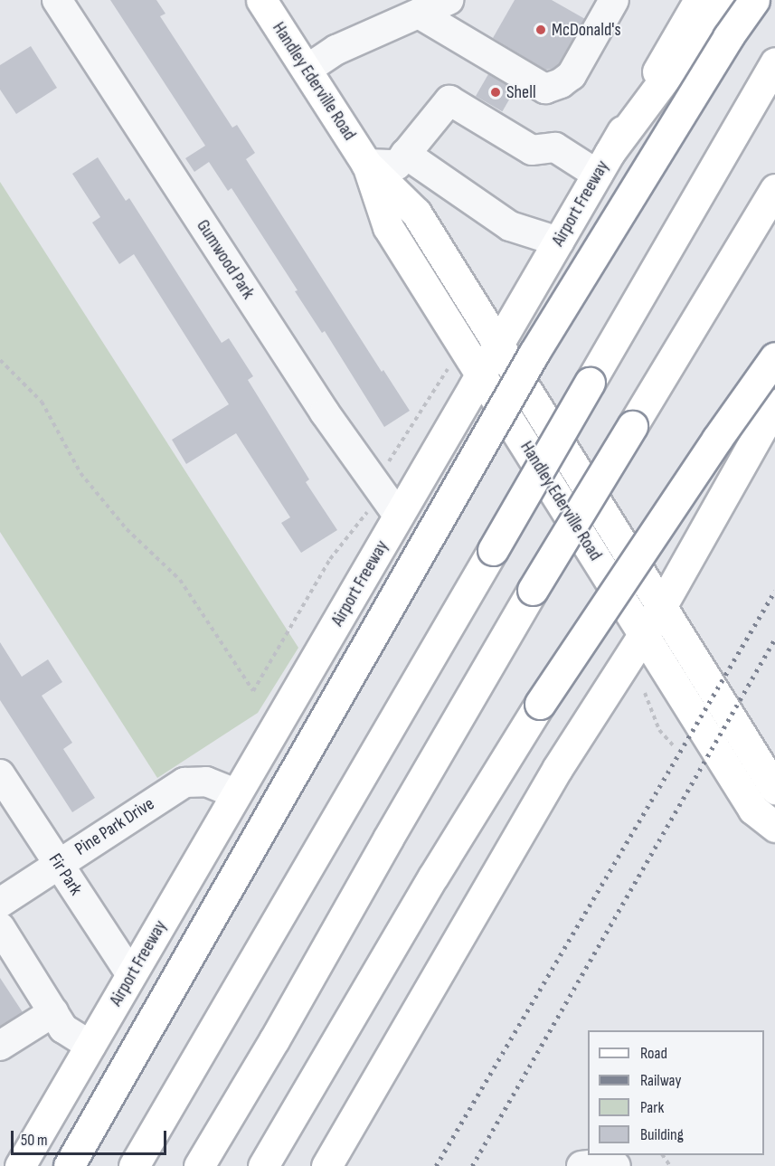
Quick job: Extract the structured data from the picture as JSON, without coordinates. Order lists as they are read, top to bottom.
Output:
{
  "streets": {
    "main road": ["Handley Ederville Road", "Airport Freeway"],
    "street": ["Gumwood Park", "Pine Park Drive", "Fir Park"]
  },
  "crossings": [
    ["Handley Ederville Road", "Airport Freeway"],
    ["Airport Freeway", "Gumwood Park"],
    ["Airport Freeway", "Pine Park Drive"],
    ["Airport Freeway", "Fir Park"],
    ["Pine Park Drive", "Fir Park"]
  ],
  "places": ["McDonald's", "Shell"],
  "legend": [
    "Road",
    "Railway",
    "Park",
    "Building"
  ],
  "scale_bar": "50 m"
}
